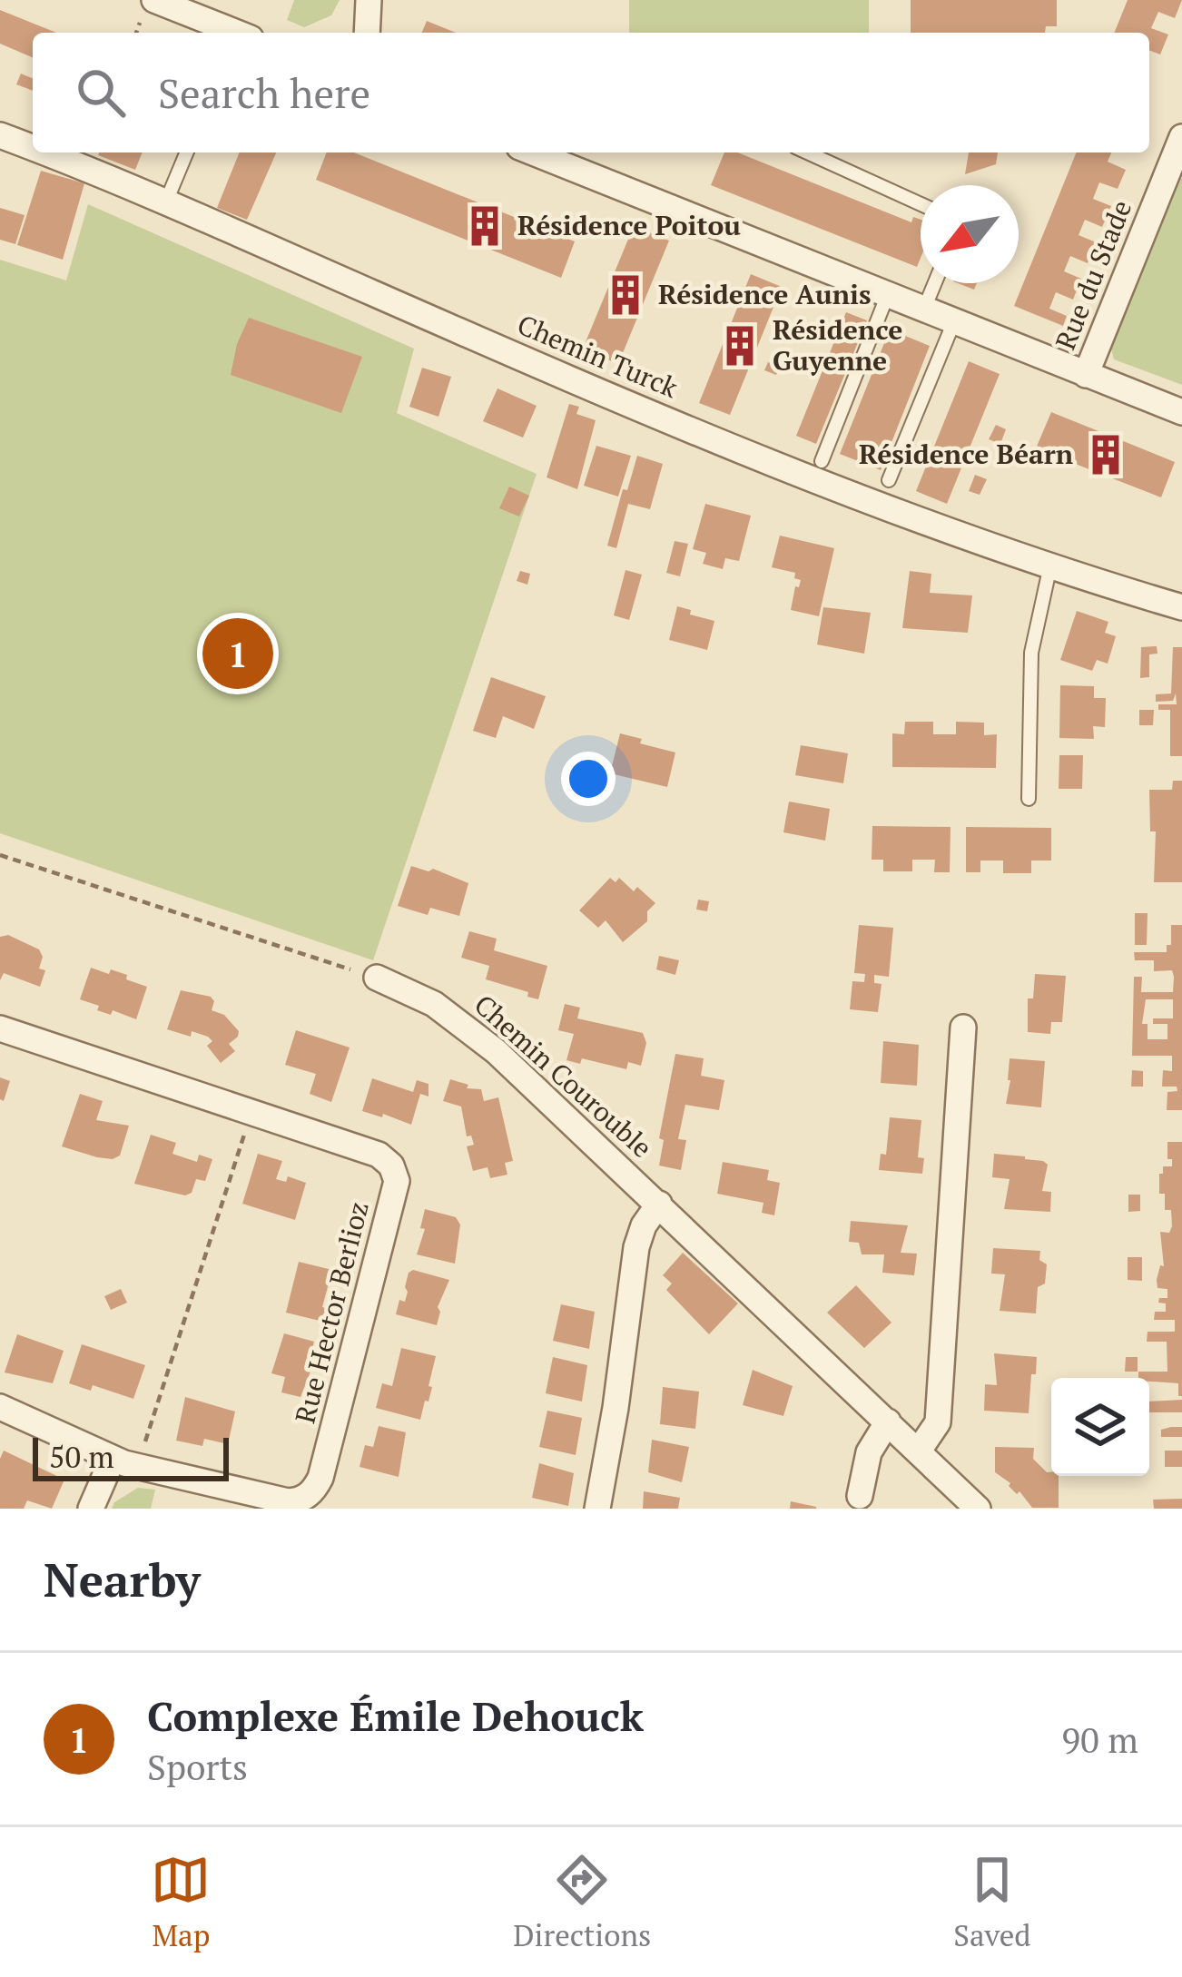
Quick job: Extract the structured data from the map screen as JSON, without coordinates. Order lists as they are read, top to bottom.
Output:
{
  "streets": {
    "street": [
      "Rue du Stade",
      "Chemin Turck",
      "Chemin Courouble",
      "Rue Hector Berlioz"
    ]
  },
  "places": {
    "building": [
      "Résidence Poitou",
      "Résidence Aunis",
      "Résidence Guyenne",
      "Résidence Béarn"
    ]
  },
  "scale_bar": "50 m",
  "north": "bottom left",
  "page": {
    "search": "Search here",
    "pins": "1",
    "scale": "50 m",
    "heading": "Nearby",
    "list": [
      {
        "mark": "1",
        "name": "Complexe Émile Dehouck",
        "note": "Sports",
        "value": "90 m"
      }
    ],
    "nav": ["Map", "Directions", "Saved"]
  }
}
